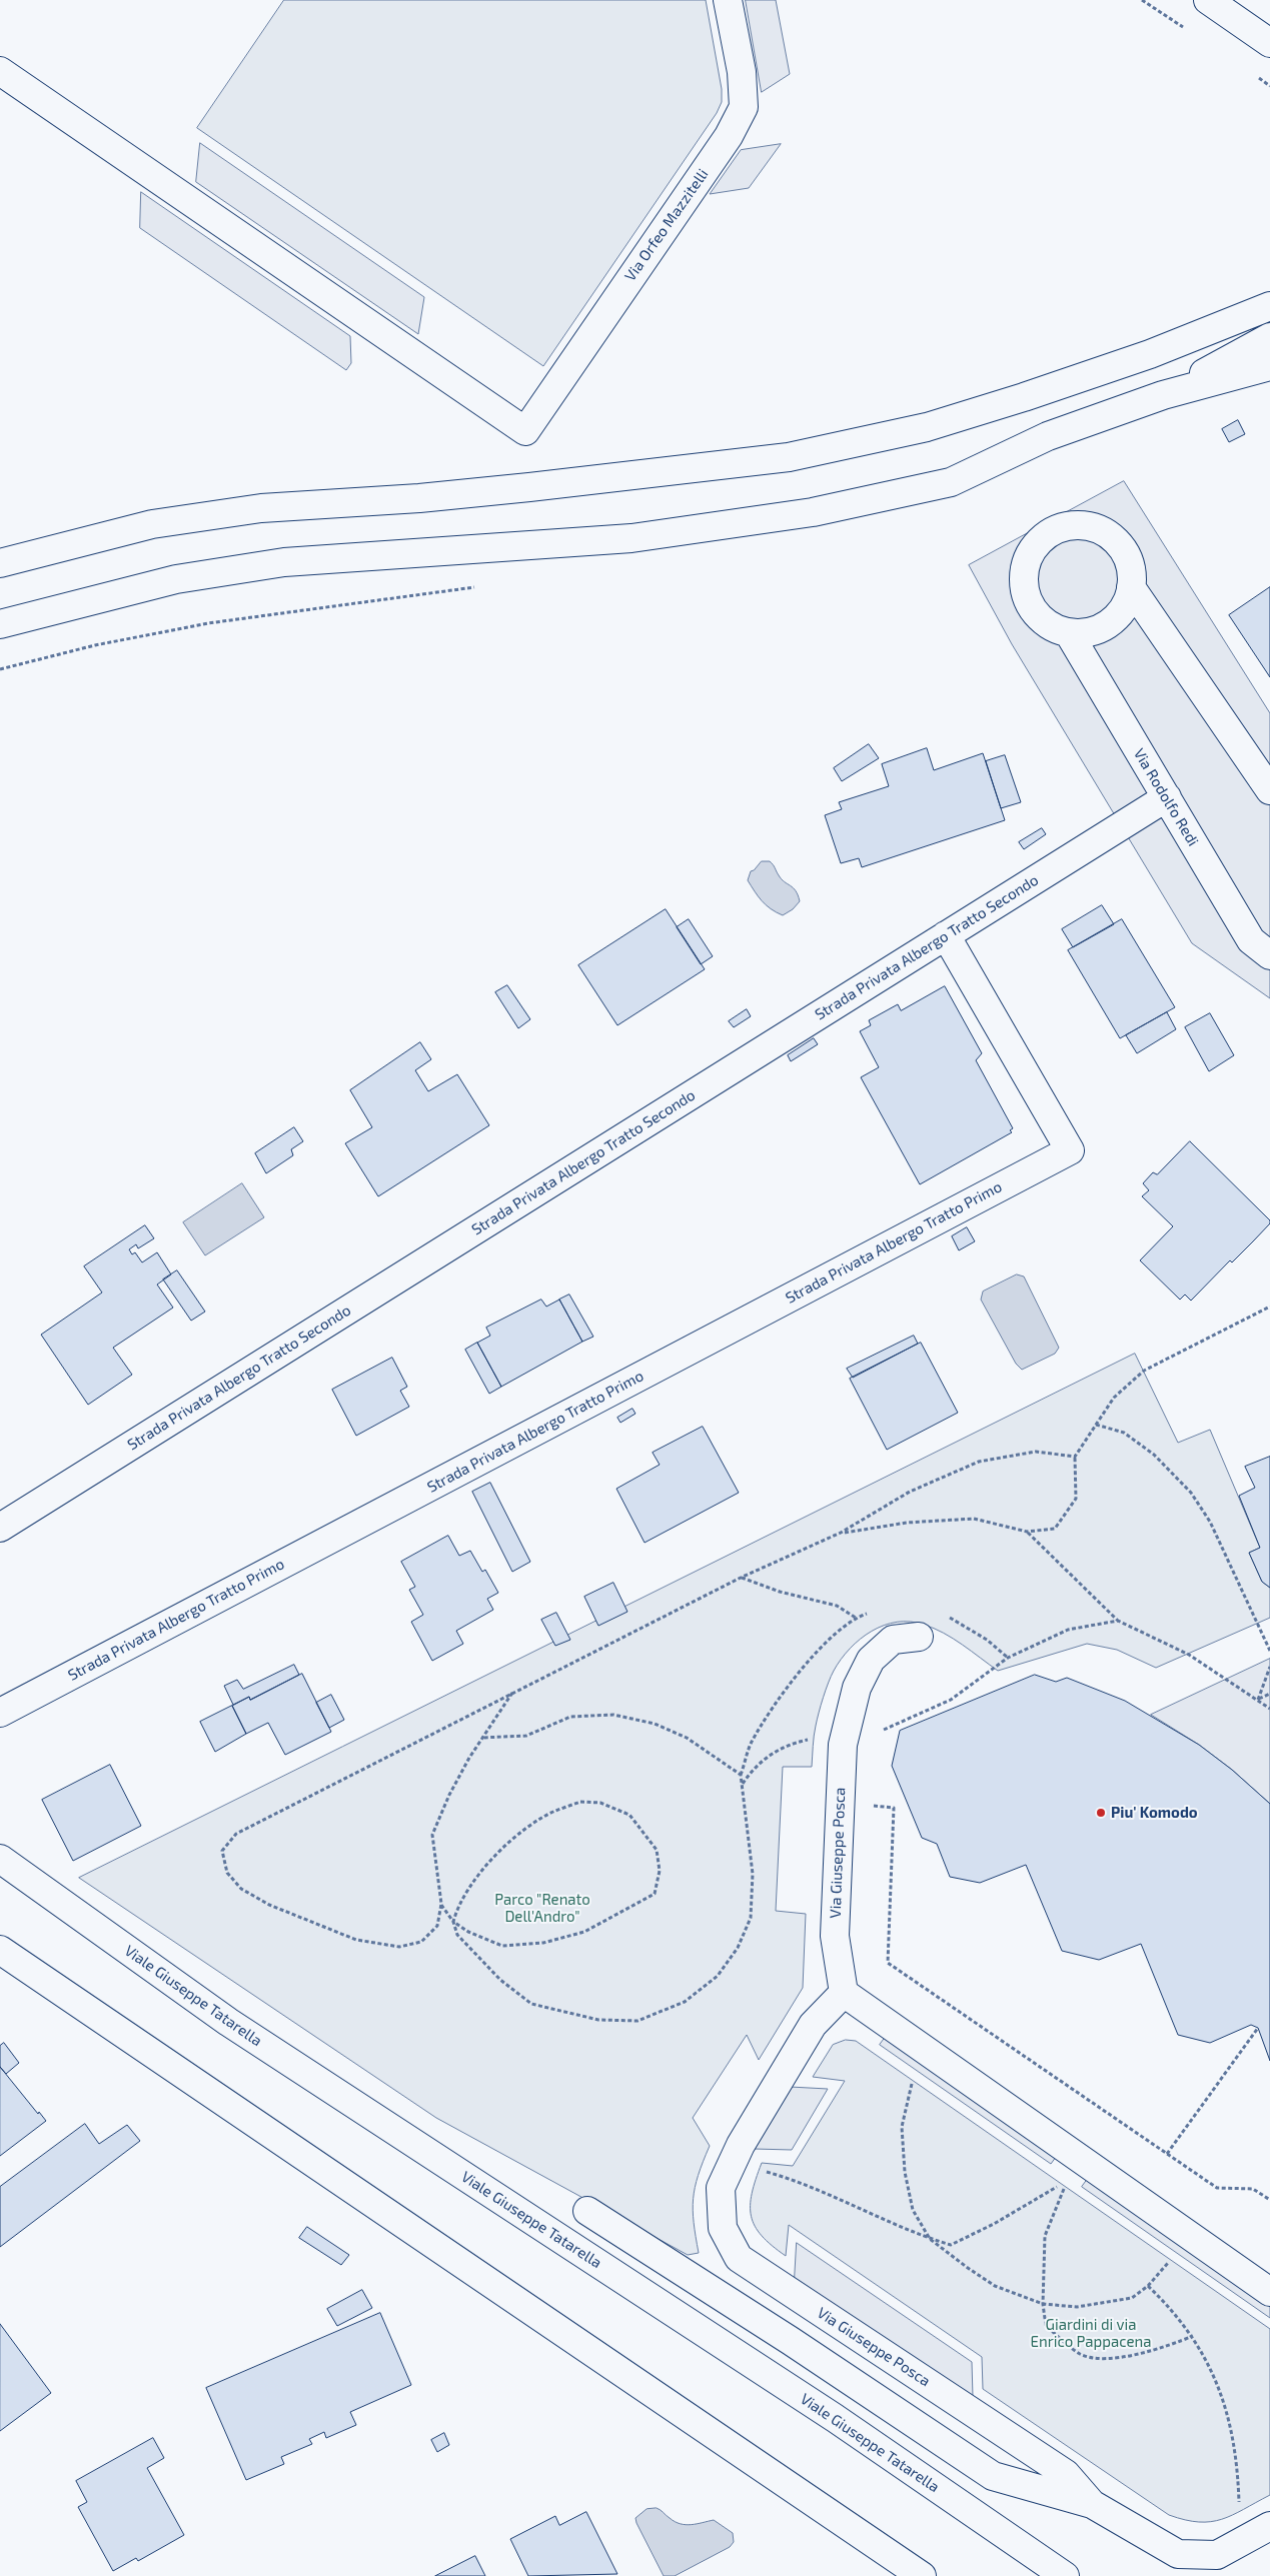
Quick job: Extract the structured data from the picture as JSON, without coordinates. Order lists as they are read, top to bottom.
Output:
{
  "streets": {
    "main road": [
      "Via Orfeo Mazzitelli",
      "Via Rodolfo Redi",
      "Strada Privata Albergo Tratto Secondo",
      "Strada Privata Albergo Tratto Primo",
      "Via Giuseppe Posca",
      "Viale Giuseppe Tatarella"
    ]
  },
  "crossings": [
    ["Via Rodolfo Redi", "Strada Privata Albergo Tratto Secondo"],
    ["Strada Privata Albergo Tratto Secondo", "Strada Privata Albergo Tratto Primo"]
  ],
  "parks": ["Parco \"Renato Dell'Andro\"", "Giardini di via Enrico Pappacena"],
  "places": ["Piu' Komodo"]
}
